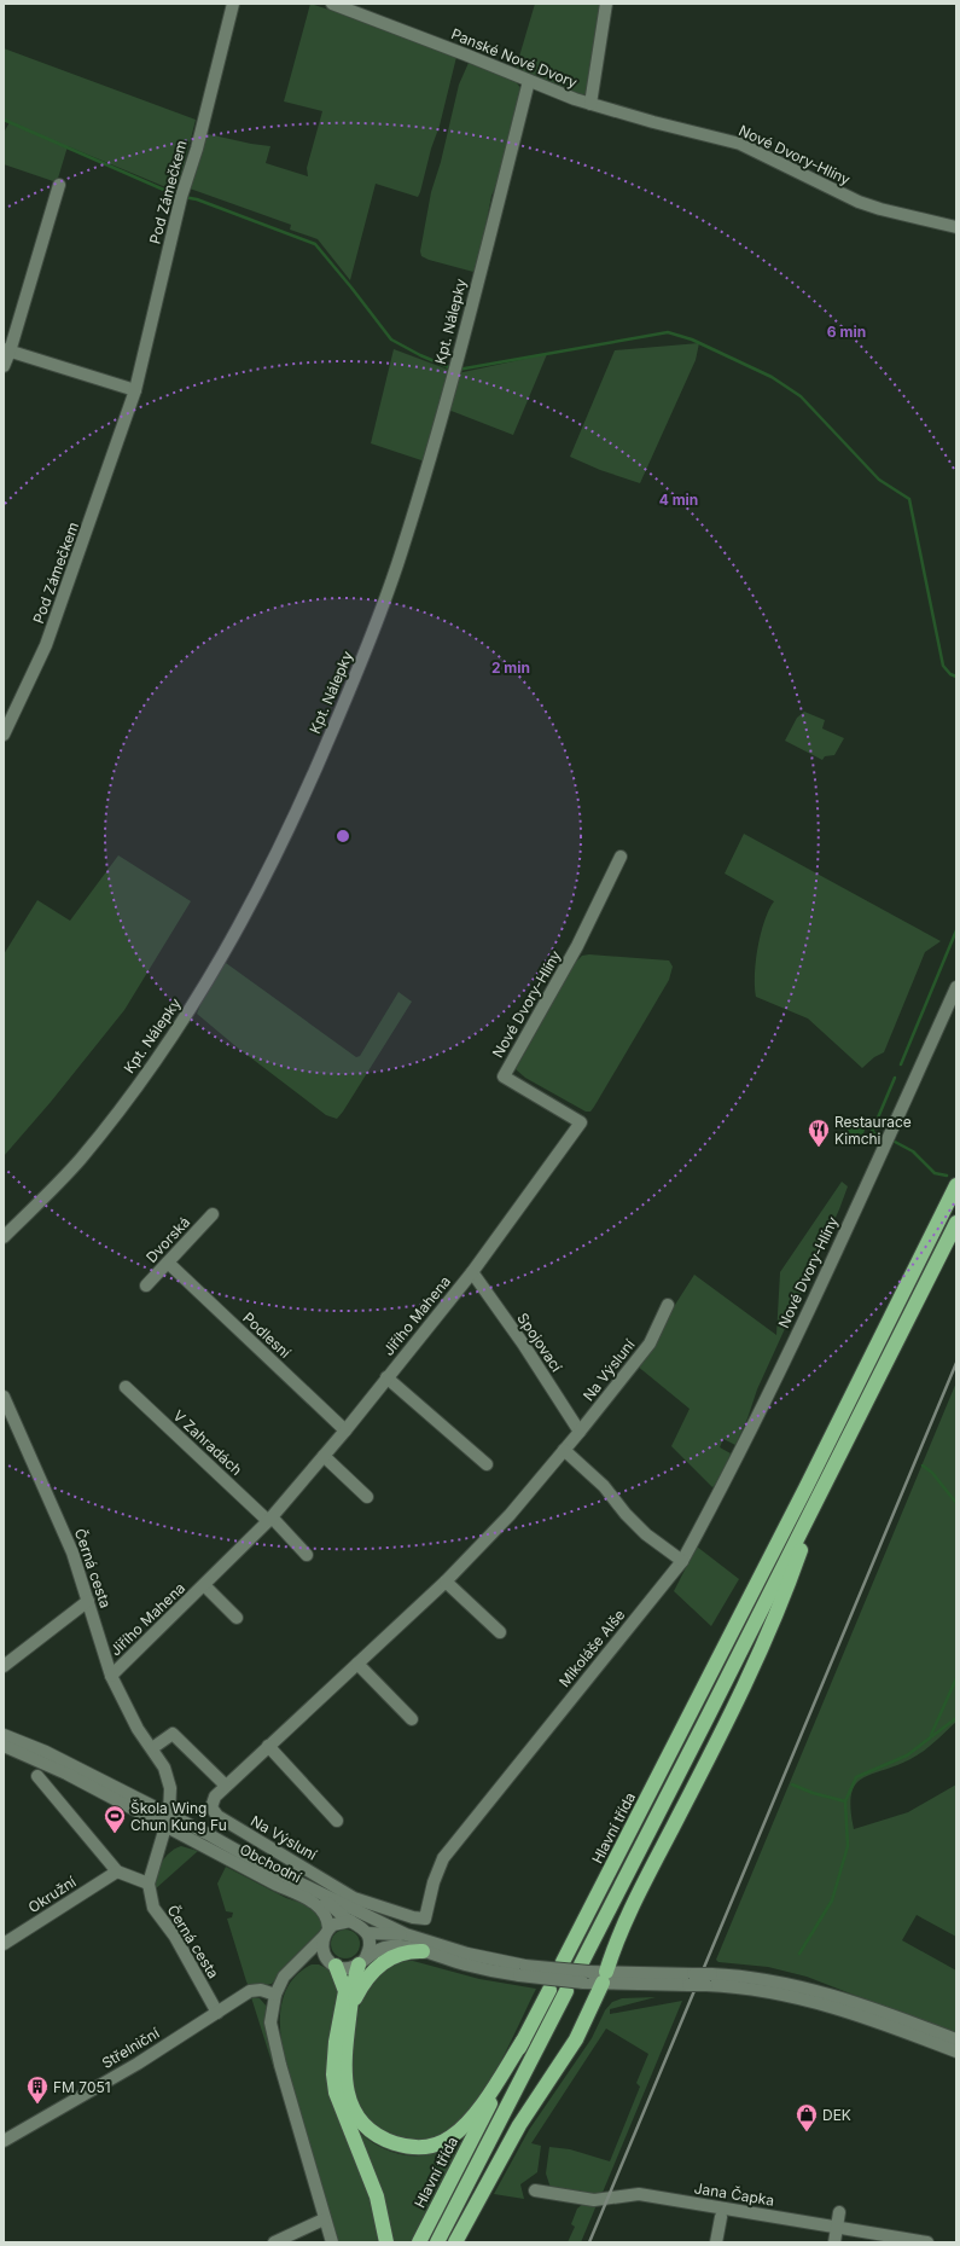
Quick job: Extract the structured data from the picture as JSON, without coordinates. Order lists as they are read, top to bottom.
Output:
{
  "streets": {
    "highway": ["Hlavní třída"],
    "street": [
      "Panské Nové Dvory",
      "Nové Dvory-Hlíny",
      "Pod Zámečkem",
      "Kpt. Nálepky",
      "Dvorská",
      "Jiřího Mahena",
      "Podlesní",
      "Spojovací",
      "Na Výsluní",
      "V Zahradách",
      "Černá cesta",
      "Mikoláše Alše",
      "Obchodní",
      "Okružní",
      "Střelniční",
      "Jana Čapka"
    ]
  },
  "crossings": [
    ["Panské Nové Dvory", "Nové Dvory-Hlíny"],
    ["Panské Nové Dvory", "Kpt. Nálepky"],
    ["Nové Dvory-Hlíny", "Jiřího Mahena"],
    ["Nové Dvory-Hlíny", "Spojovací"],
    ["Nové Dvory-Hlíny", "Mikoláše Alše"],
    ["Dvorská", "Podlesní"],
    ["Jiřího Mahena", "Podlesní"],
    ["Jiřího Mahena", "Spojovací"],
    ["Jiřího Mahena", "V Zahradách"],
    ["Jiřího Mahena", "Černá cesta"],
    ["Spojovací", "Na Výsluní"],
    ["Na Výsluní", "Mikoláše Alše"],
    ["Černá cesta", "Obchodní"],
    ["Černá cesta", "Střelniční"]
  ],
  "places": {
    "restaurant": ["Restaurace Kimchi"],
    "sports": ["Škola Wing Chun Kung Fu"],
    "building": ["FM 7051"],
    "shop": ["DEK"]
  },
  "rings": ["6 min", "4 min", "2 min"]
}
